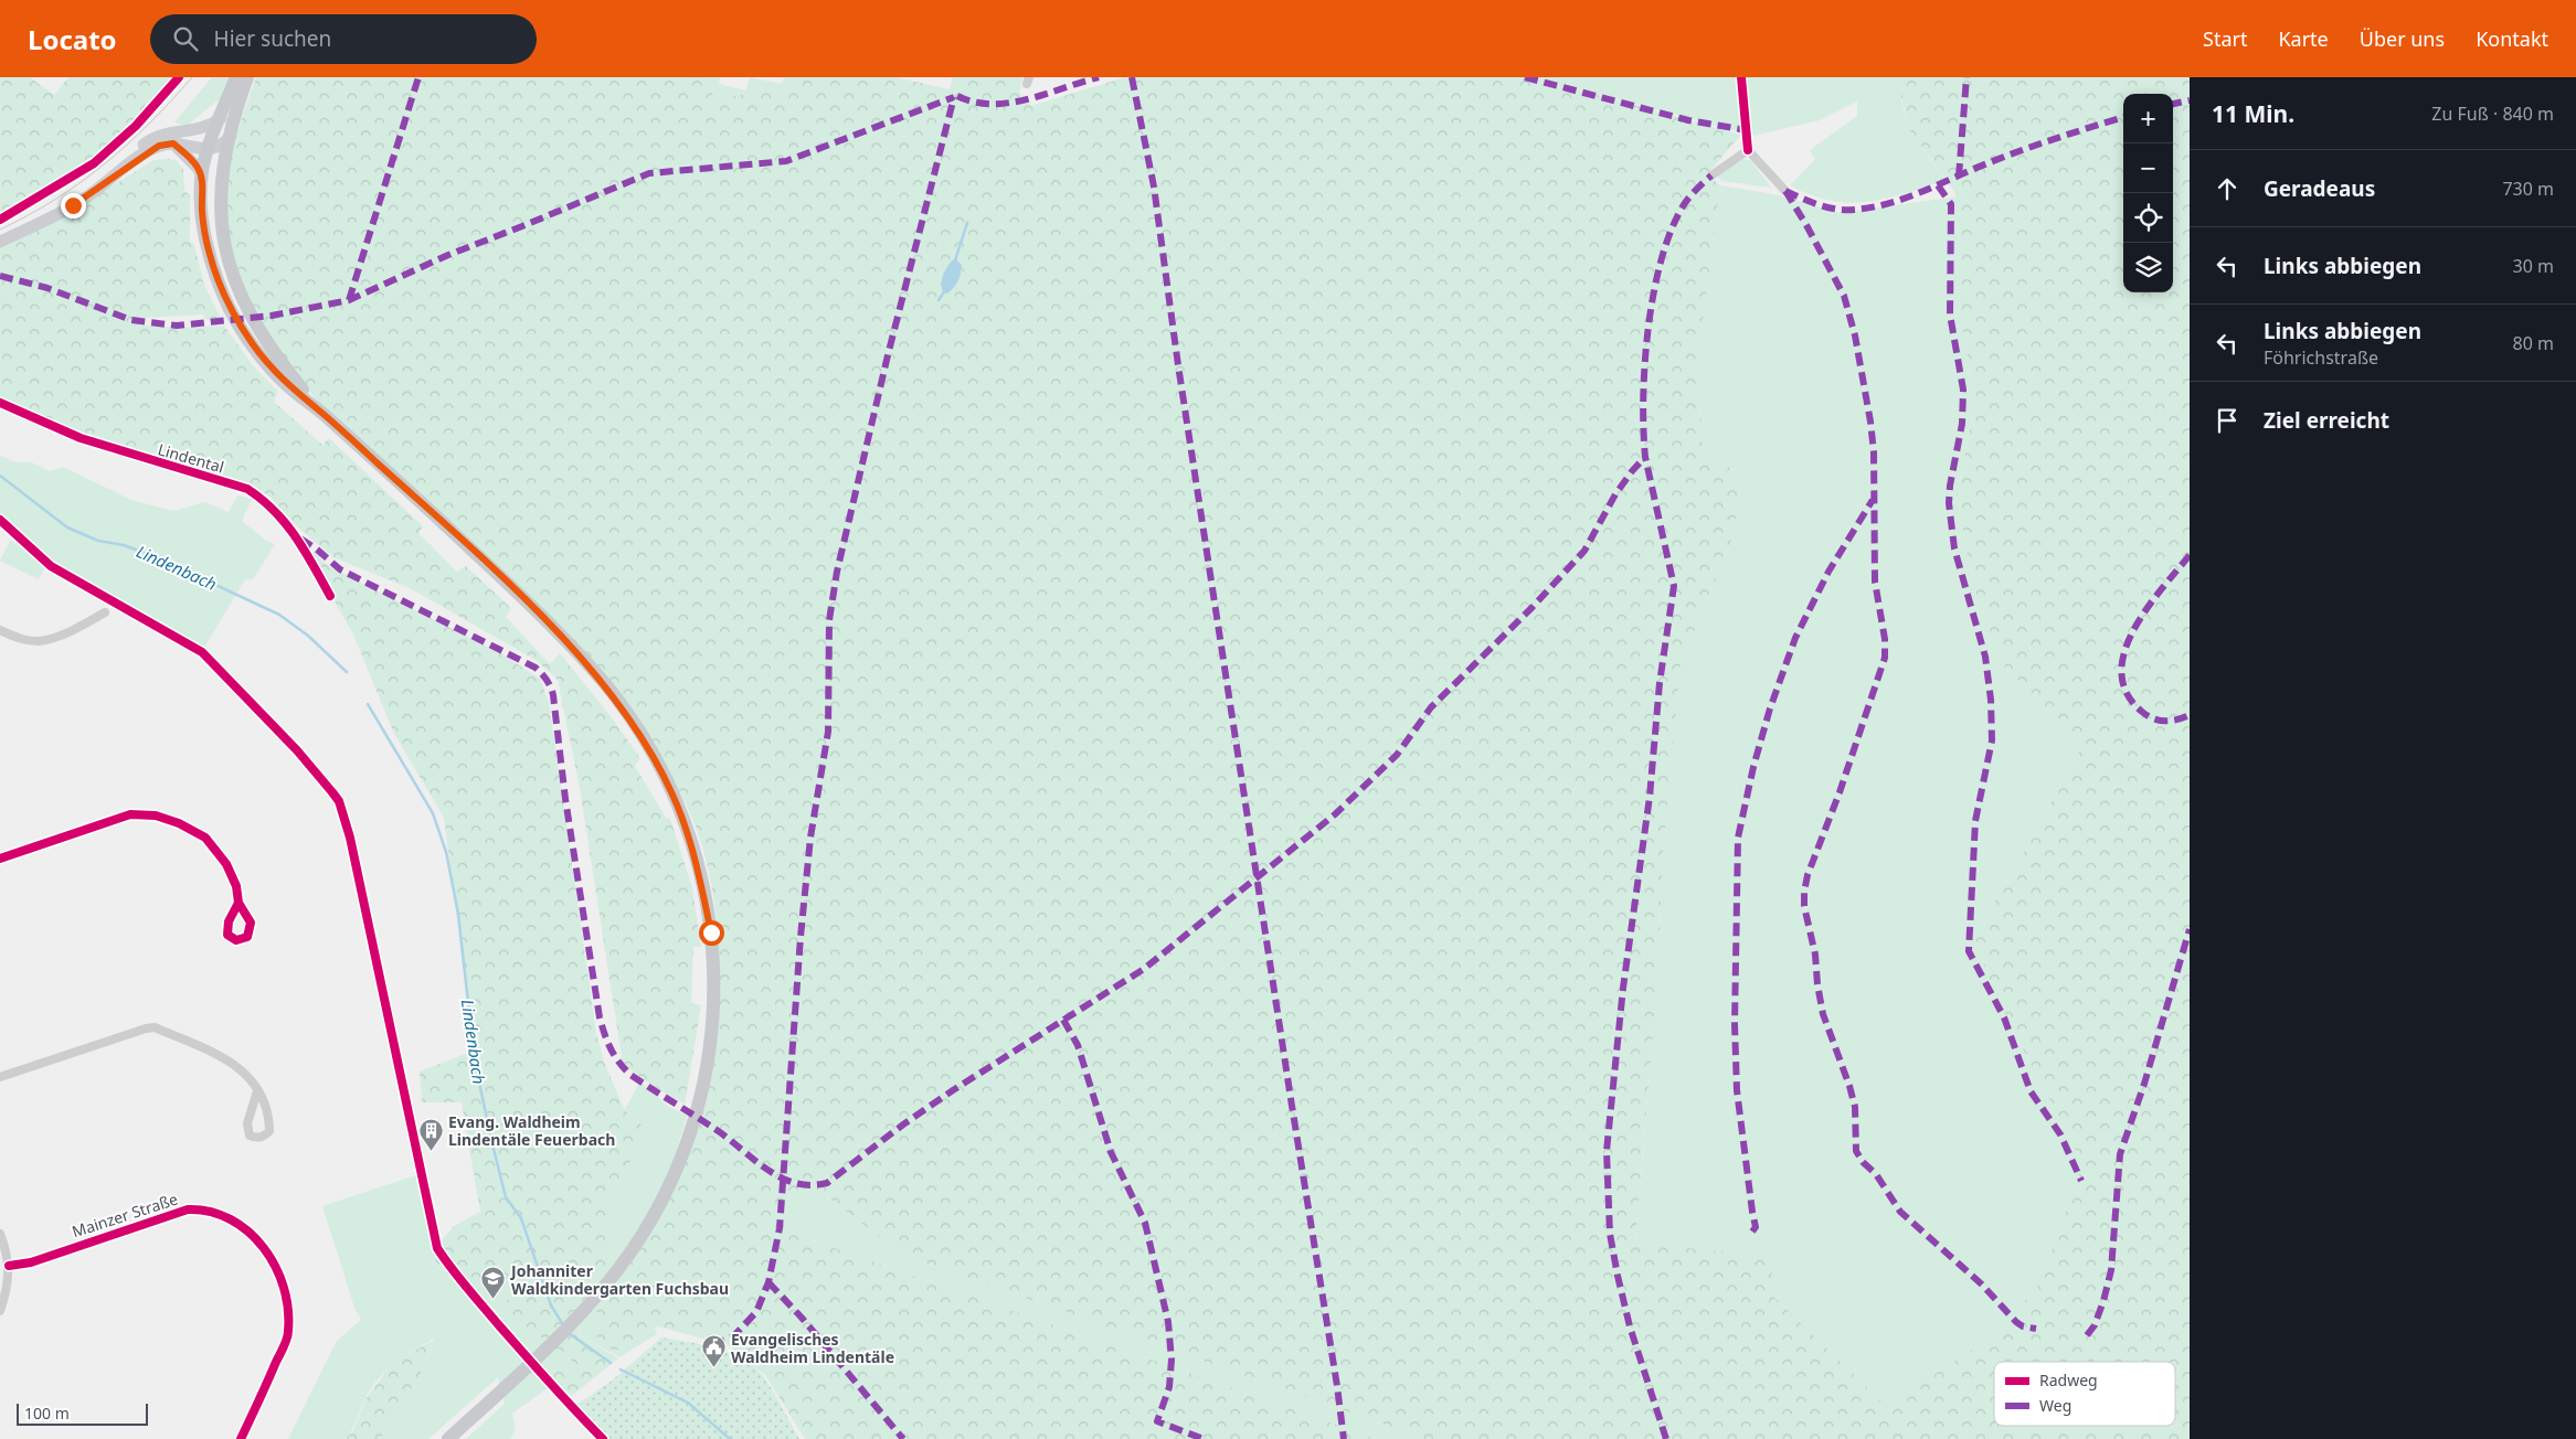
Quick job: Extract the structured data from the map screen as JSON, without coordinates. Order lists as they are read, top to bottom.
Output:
{
  "streets": {
    "street": ["Lindental", "Mainzer Straße"]
  },
  "water": ["Lindenbach"],
  "places": {
    "building": ["Evang. Waldheim Lindentäle Feuerbach"],
    "school or university": ["Johanniter Waldkindergarten Fuchsbau"],
    "public building": ["Evangelisches Waldheim Lindentäle"]
  },
  "legend": ["Radweg", "Weg"],
  "scale_bar": "100 m",
  "page": {
    "header": "Locato",
    "search": "Hier suchen",
    "nav": [
      "Start",
      "Karte",
      "Über uns",
      "Kontakt"
    ],
    "heading": ["11 Min.", "Zu Fuß · 840 m"],
    "map_buttons": ["+", "−"],
    "list": [
      ["Geradeaus", "730 m"],
      ["Links abbiegen", "30 m"],
      ["Links abbiegen", "Föhrichstraße", "80 m"],
      "Ziel erreicht"
    ],
    "scale": "100 m"
  }
}
